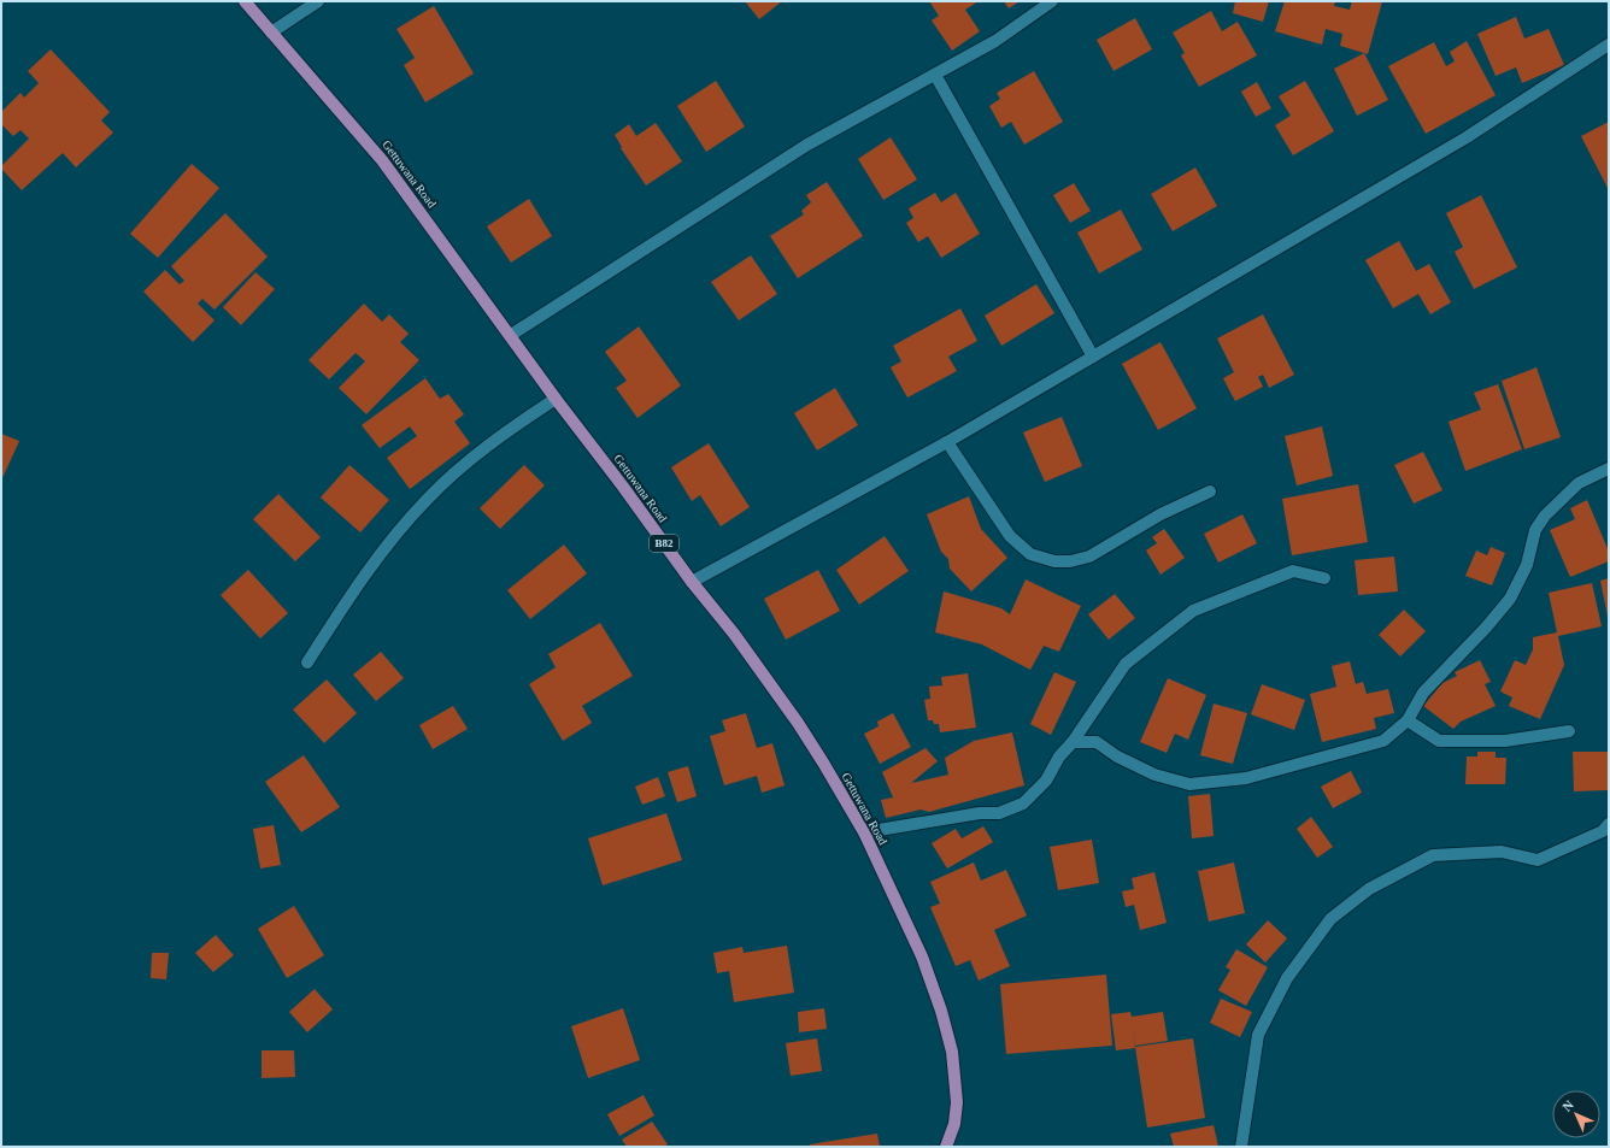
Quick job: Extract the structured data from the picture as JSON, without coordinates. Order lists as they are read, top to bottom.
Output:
{
  "streets": {
    "main road": ["Gettuwana Road", "B82"]
  },
  "north": "top left"
}
